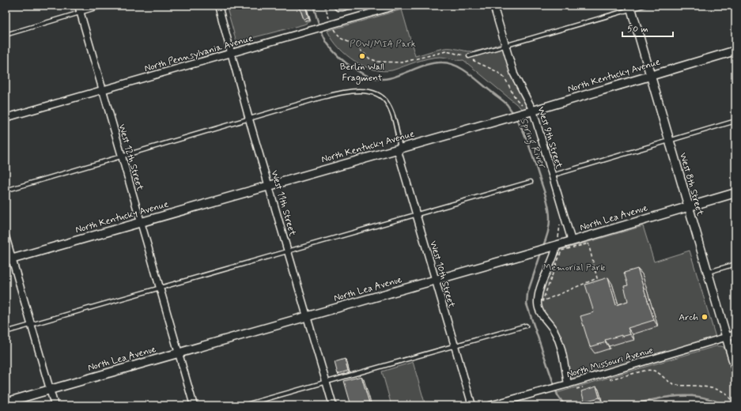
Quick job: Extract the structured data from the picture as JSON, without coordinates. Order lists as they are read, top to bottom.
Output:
{
  "streets": {
    "street": [
      "North Pennsylvania Avenue",
      "North Kentucky Avenue",
      "West 9th Street",
      "West 12th Street",
      "West 8th Street",
      "West 11th Street",
      "North Lea Avenue",
      "West 10th Street",
      "North Missouri Avenue"
    ]
  },
  "crossings": [
    ["North Pennsylvania Avenue", "West 12th Street"],
    ["North Pennsylvania Avenue", "West 11th Street"],
    ["North Kentucky Avenue", "West 9th Street"],
    ["North Kentucky Avenue", "West 12th Street"],
    ["North Kentucky Avenue", "West 8th Street"],
    ["North Kentucky Avenue", "West 11th Street"],
    ["North Kentucky Avenue", "West 10th Street"],
    ["West 9th Street", "North Lea Avenue"],
    ["West 12th Street", "North Lea Avenue"],
    ["West 8th Street", "North Lea Avenue"],
    ["West 8th Street", "North Missouri Avenue"],
    ["West 11th Street", "North Lea Avenue"],
    ["North Lea Avenue", "West 10th Street"]
  ],
  "water": ["Spring River"],
  "parks": ["POW/MIA Park", "Memorial Park"],
  "places": ["Berlin Wall Fragment", "Arch"],
  "scale_bar": "50 m"
}
